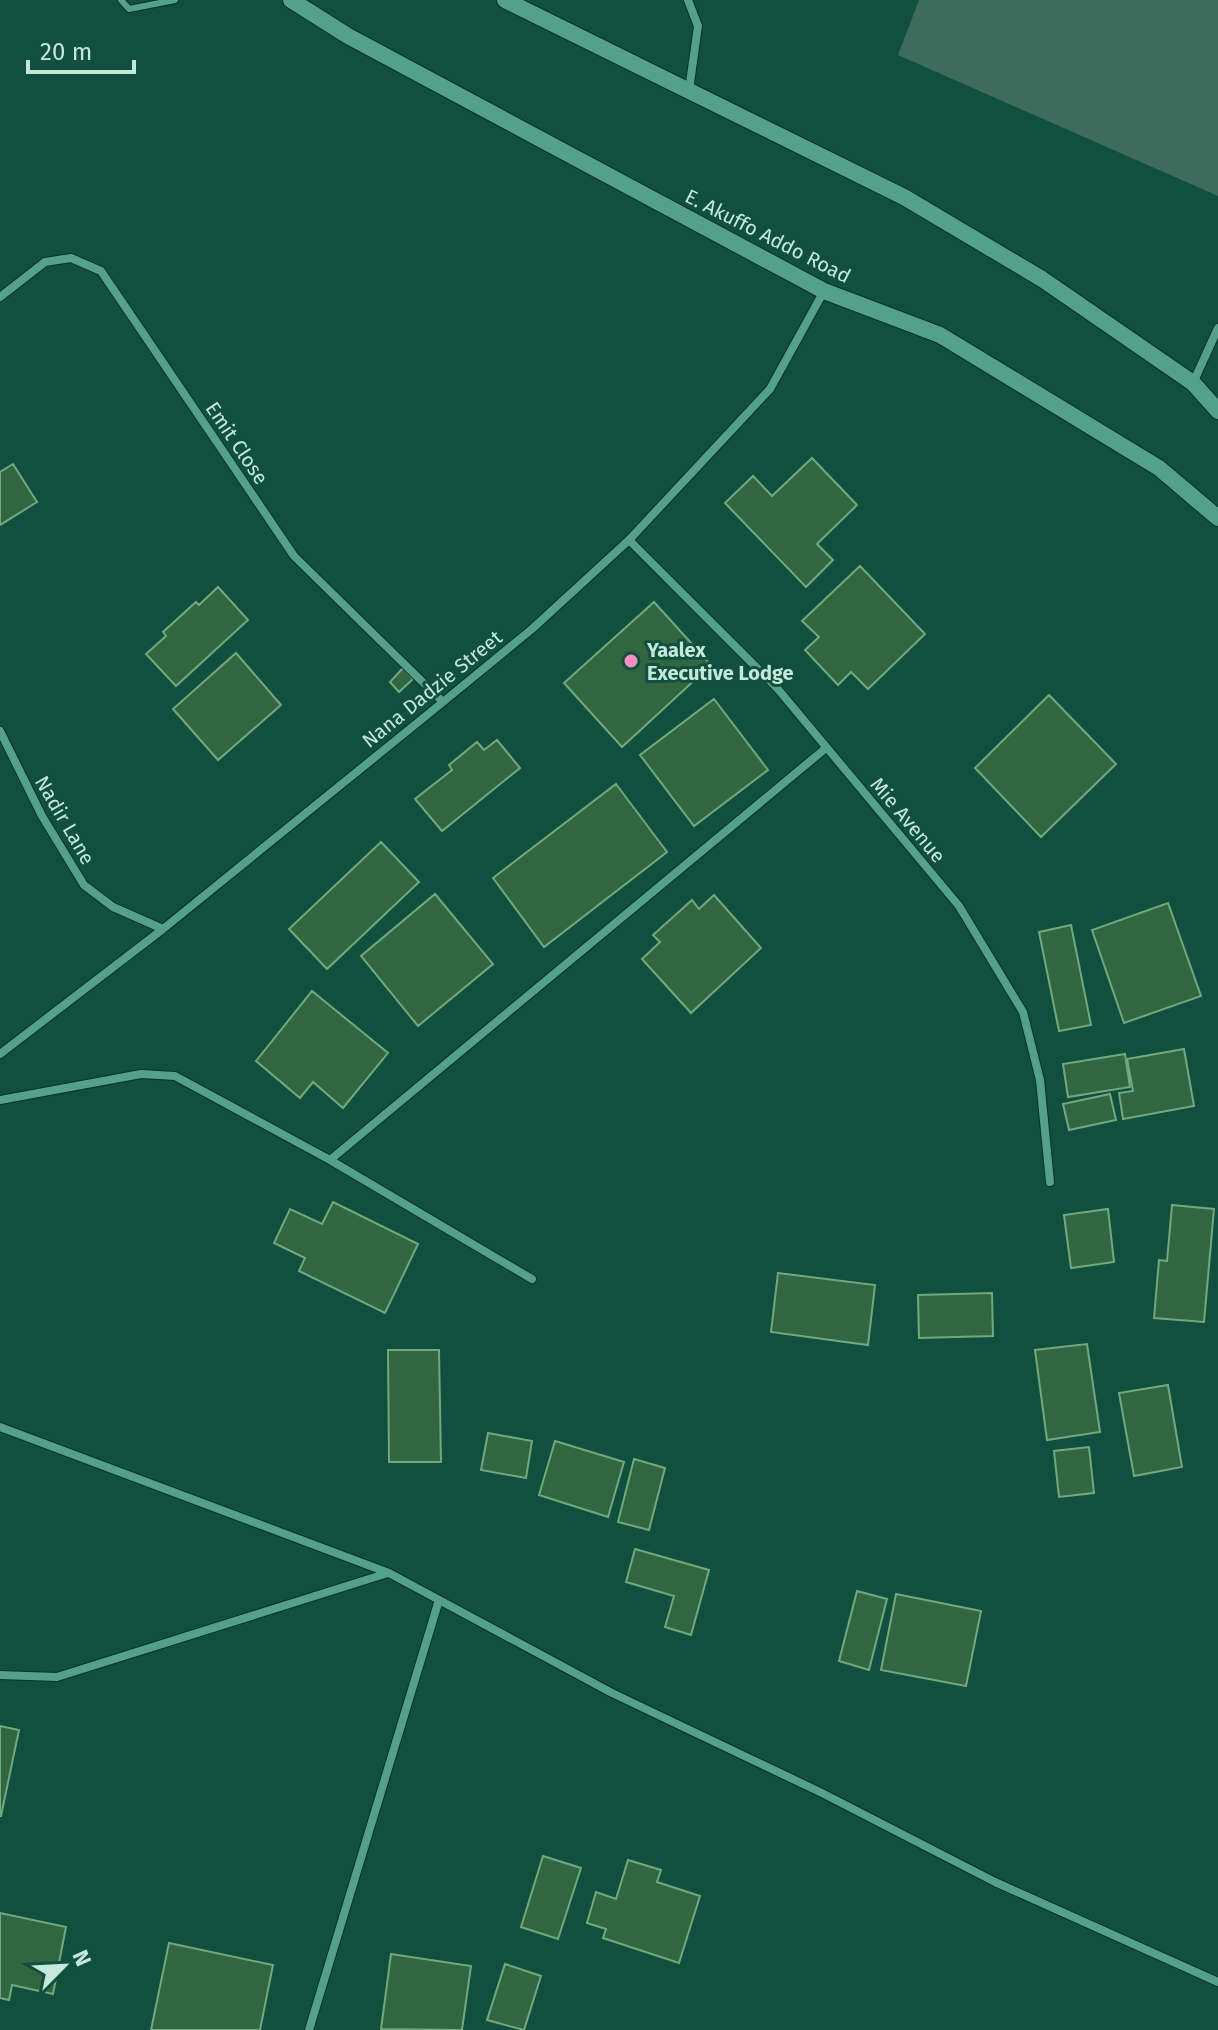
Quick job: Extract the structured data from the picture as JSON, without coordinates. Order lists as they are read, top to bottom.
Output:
{
  "streets": {
    "main road": ["E. Akuffo Addo Road"],
    "street": [
      "Emit Close",
      "Nana Dadzie Street",
      "Nadir Lane",
      "Mie Avenue"
    ]
  },
  "crossings": [
    ["E. Akuffo Addo Road", "Nana Dadzie Street"],
    ["Emit Close", "Nana Dadzie Street"],
    ["Nana Dadzie Street", "Nadir Lane"],
    ["Nana Dadzie Street", "Mie Avenue"]
  ],
  "places": ["Yaalex Executive Lodge"],
  "scale_bar": "20 m",
  "north": "top right"
}
